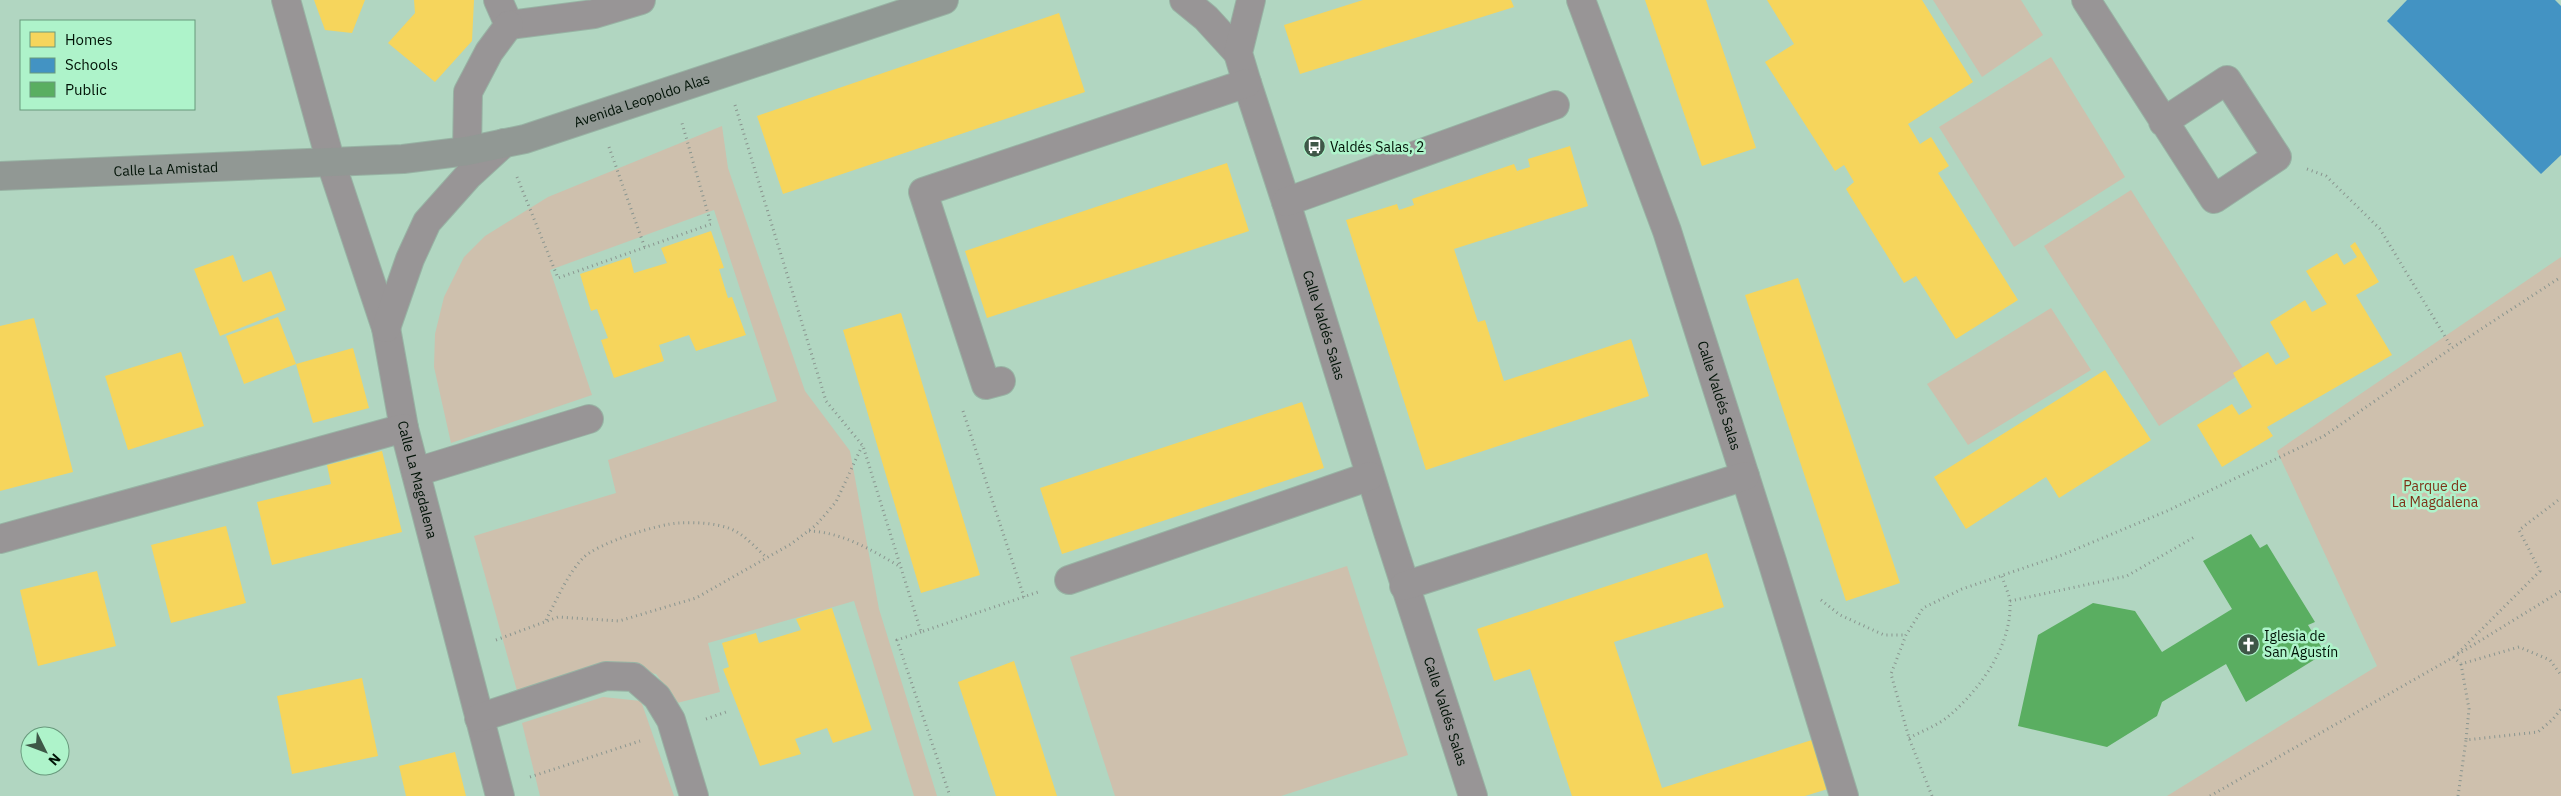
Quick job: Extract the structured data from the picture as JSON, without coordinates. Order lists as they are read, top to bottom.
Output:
{
  "streets": {
    "main road": ["Avenida Leopoldo Alas", "Calle La Amistad"],
    "street": ["Calle Valdés Salas", "Calle La Magdalena"]
  },
  "crossings": [
    ["Avenida Leopoldo Alas", "Calle La Amistad"],
    ["Avenida Leopoldo Alas", "Calle La Magdalena"],
    ["Calle La Amistad", "Calle La Magdalena"]
  ],
  "parks": ["Parque de La Magdalena"],
  "places": {
    "bus stop": ["Valdés Salas, 2"],
    "church": ["Iglesia de San Agustín"]
  },
  "legend": ["Homes", "Schools", "Public"],
  "north": "bottom right"
}
